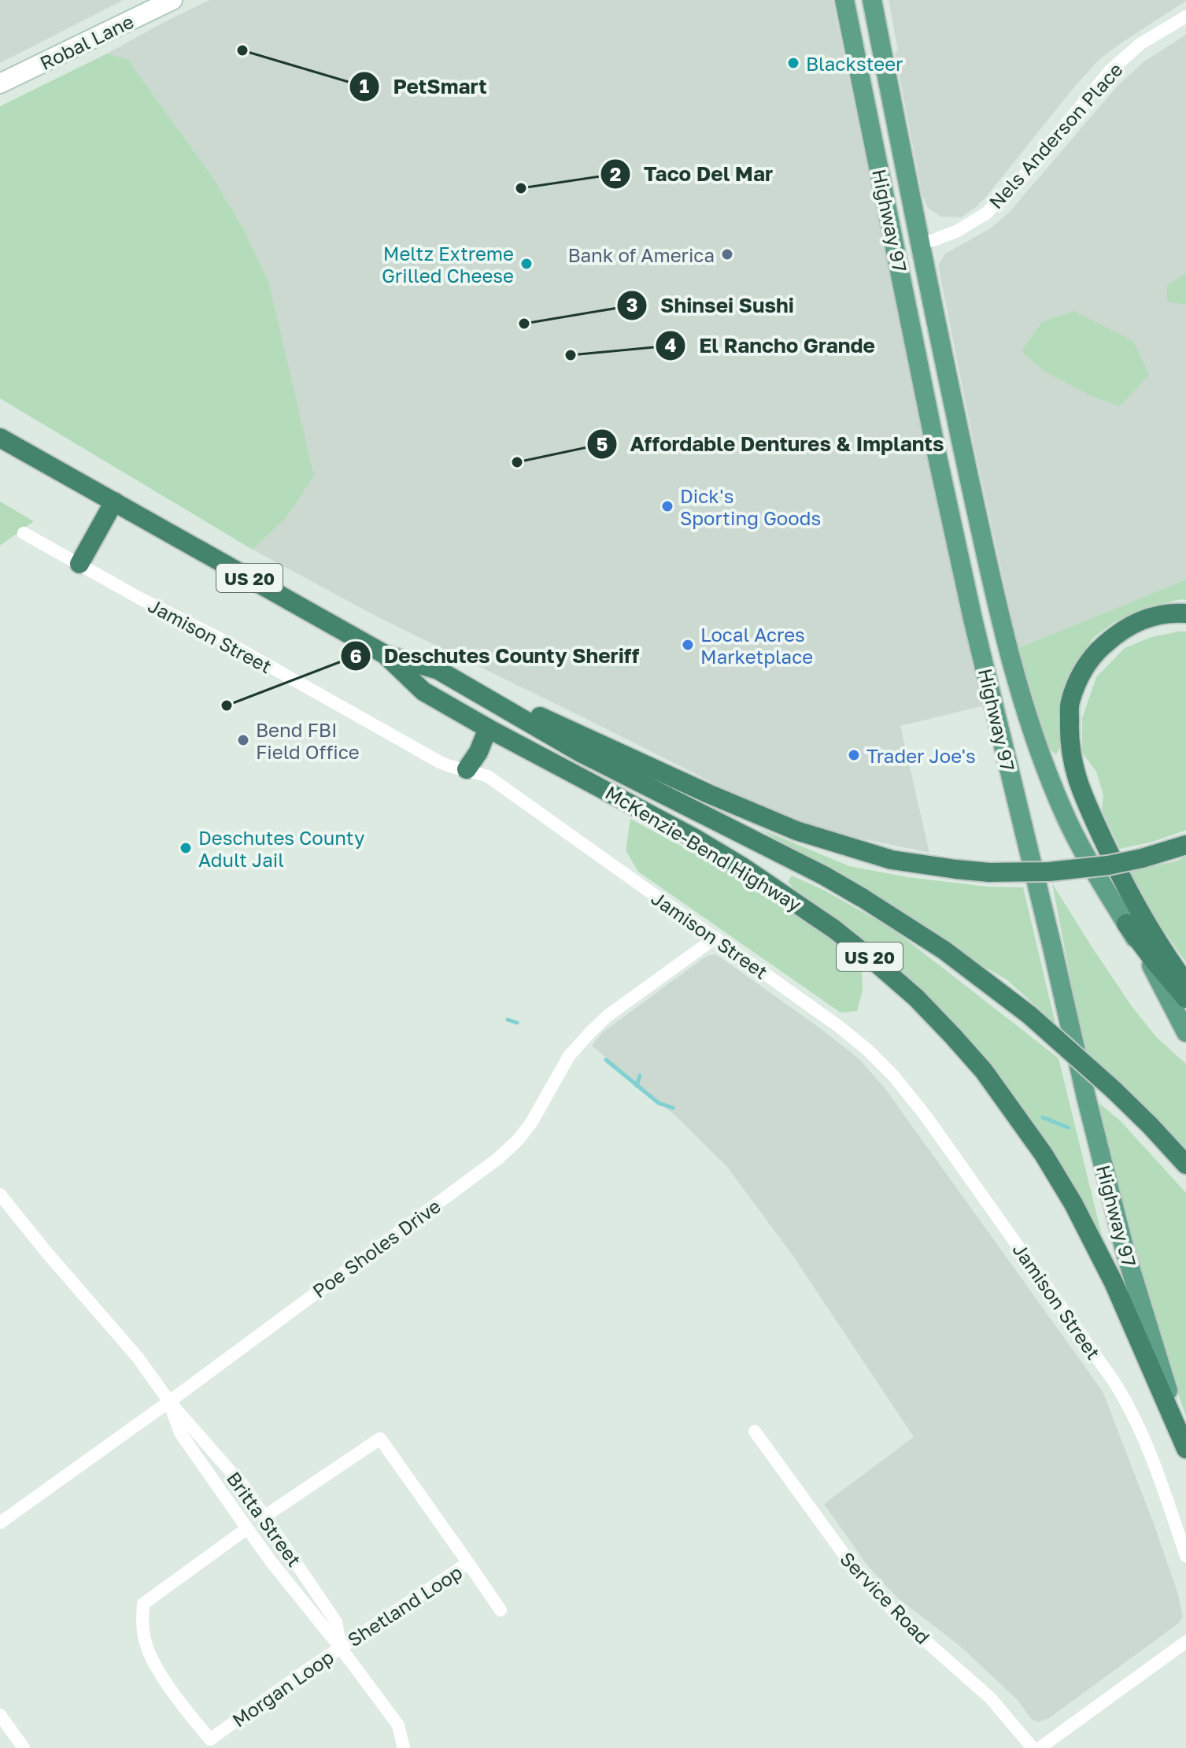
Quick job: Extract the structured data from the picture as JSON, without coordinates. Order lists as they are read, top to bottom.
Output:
{
  "streets": {
    "highway": ["US 20", "McKenzie-Bend Highway"],
    "main road": ["Robal Lane", "Highway 97"],
    "street": [
      "Nels Anderson Place",
      "Jamison Street",
      "Poe Sholes Drive",
      "Britta Street",
      "Service Road",
      "Shetland Loop",
      "Morgan Loop"
    ]
  },
  "crossings": [
    ["Nels Anderson Place", "Highway 97"],
    ["Highway 97", "McKenzie-Bend Highway"],
    ["Jamison Street", "Poe Sholes Drive"],
    ["Poe Sholes Drive", "Britta Street"],
    ["Britta Street", "Shetland Loop"],
    ["Britta Street", "Morgan Loop"],
    ["Shetland Loop", "Morgan Loop"]
  ],
  "places": [
    "PetSmart",
    "Blacksteer",
    "Taco Del Mar",
    "Bank of America",
    "Meltz Extreme Grilled Cheese",
    "Shinsei Sushi",
    "El Rancho Grande",
    "Affordable Dentures & Implants",
    "Dick's Sporting Goods",
    "Local Acres Marketplace",
    "Deschutes County Sheriff",
    "Bend FBI Field Office",
    "Trader Joe's",
    "Deschutes County Adult Jail"
  ]
}
